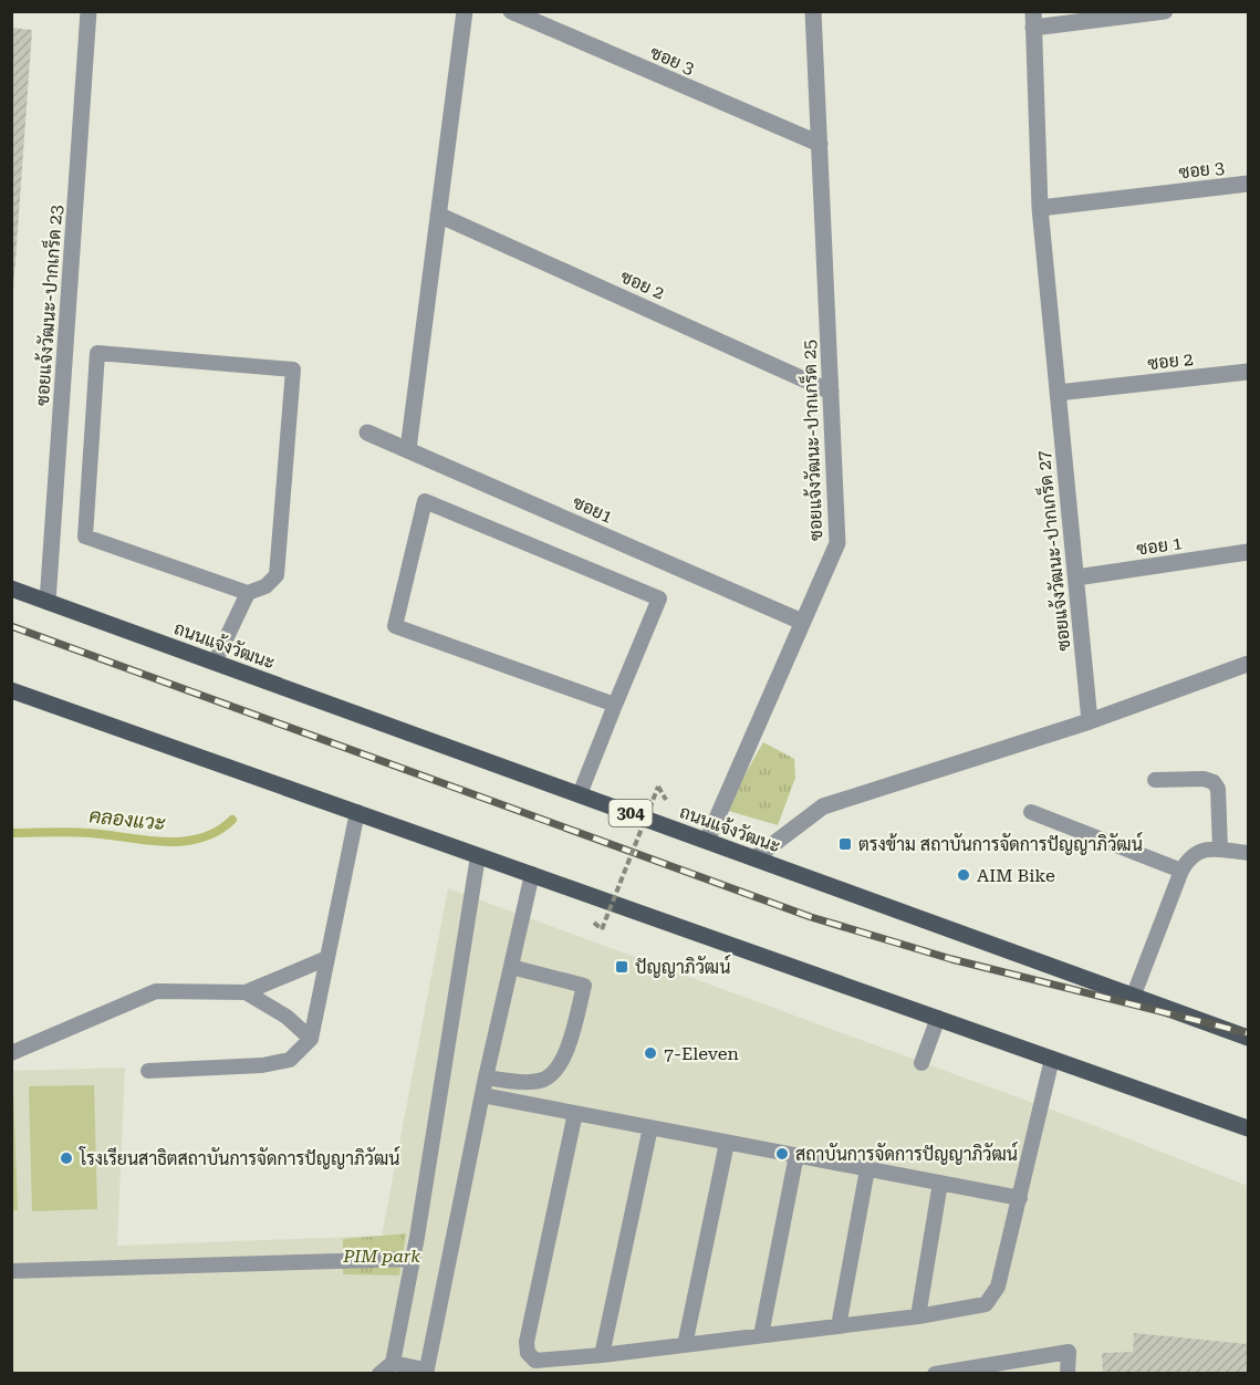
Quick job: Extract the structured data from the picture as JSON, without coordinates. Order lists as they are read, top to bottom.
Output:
{
  "streets": {
    "main road": ["ถนนแจ้งวัฒนะ", "304"],
    "street": [
      "ซอย 3",
      "ซอย 2",
      "ซอยแจ้งวัฒนะ-ปากเกร็ด 23",
      "ซอยแจ้งวัฒนะ-ปากเกร็ด 25",
      "ซอย1",
      "ซอย 1",
      "ซอยแจ้งวัฒนะ-ปากเกร็ด 27"
    ]
  },
  "crossings": [
    ["ซอย 3", "ซอยแจ้งวัฒนะ-ปากเกร็ด 25"],
    ["ซอย 3", "ซอยแจ้งวัฒนะ-ปากเกร็ด 27"],
    ["ซอย 2", "ซอยแจ้งวัฒนะ-ปากเกร็ด 25"],
    ["ซอย 2", "ซอยแจ้งวัฒนะ-ปากเกร็ด 27"],
    ["ซอยแจ้งวัฒนะ-ปากเกร็ด 23", "ถนนแจ้งวัฒนะ"],
    ["ซอยแจ้งวัฒนะ-ปากเกร็ด 25", "ซอย1"],
    ["ซอยแจ้งวัฒนะ-ปากเกร็ด 25", "ถนนแจ้งวัฒนะ"],
    ["ซอย 1", "ซอยแจ้งวัฒนะ-ปากเกร็ด 27"]
  ],
  "water": ["คลองแวะ"],
  "parks": ["PIM park"],
  "places": {
    "transit": ["ตรงข้าม สถาบันการจัดการปัญญาภิวัฒน์", "ปัญญาภิวัฒน์"],
    "other": [
      "AIM Bike",
      "7-Eleven",
      "สถาบันการจัดการปัญญาภิวัฒน์",
      "โรงเรียนสาธิตสถาบันการจัดการปัญญาภิวัฒน์"
    ]
  }
}
